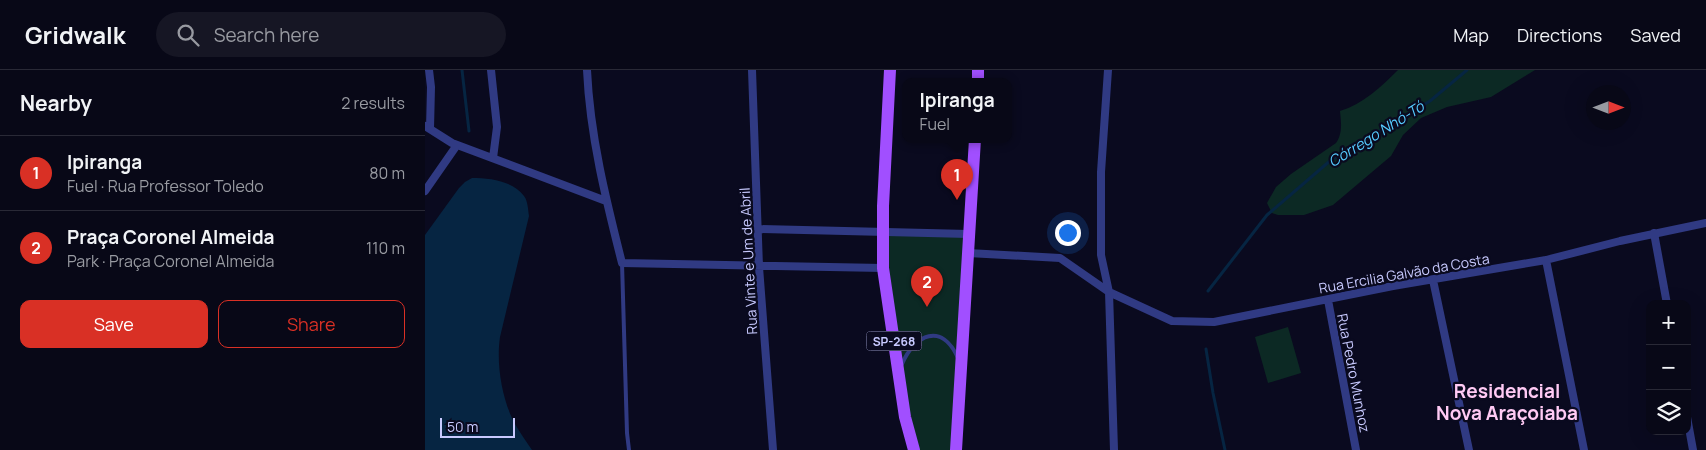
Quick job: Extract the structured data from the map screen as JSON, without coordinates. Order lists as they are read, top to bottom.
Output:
{
  "streets": {
    "main road": ["SP-268"],
    "street": ["Rua Vinte e Um de Abril", "Rua Ercilia Galvão da Costa", "Rua Pedro Munhoz"]
  },
  "crossings": [
    ["Rua Ercilia Galvão da Costa", "Rua Pedro Munhoz"]
  ],
  "districts": ["Residencial Nova Araçoiaba"],
  "water": ["Córrego Nhó-Tó"],
  "scale_bar": "50 m",
  "north": "right",
  "page": {
    "header": "Gridwalk",
    "search": "Search here",
    "nav": ["Map", "Directions", "Saved"],
    "heading": ["Nearby", "2 results"],
    "popup": ["Ipiranga", "Fuel"],
    "list": [
      {
        "mark": "1",
        "name": "Ipiranga",
        "note": "Fuel · Rua Professor Toledo",
        "value": "80 m"
      },
      {
        "mark": "2",
        "name": "Praça Coronel Almeida",
        "note": "Park · Praça Coronel Almeida",
        "value": "110 m"
      }
    ],
    "pins": ["1", "2"],
    "buttons": ["Save", "Share"],
    "map_buttons": ["+", "−"],
    "scale": "50 m"
  }
}
